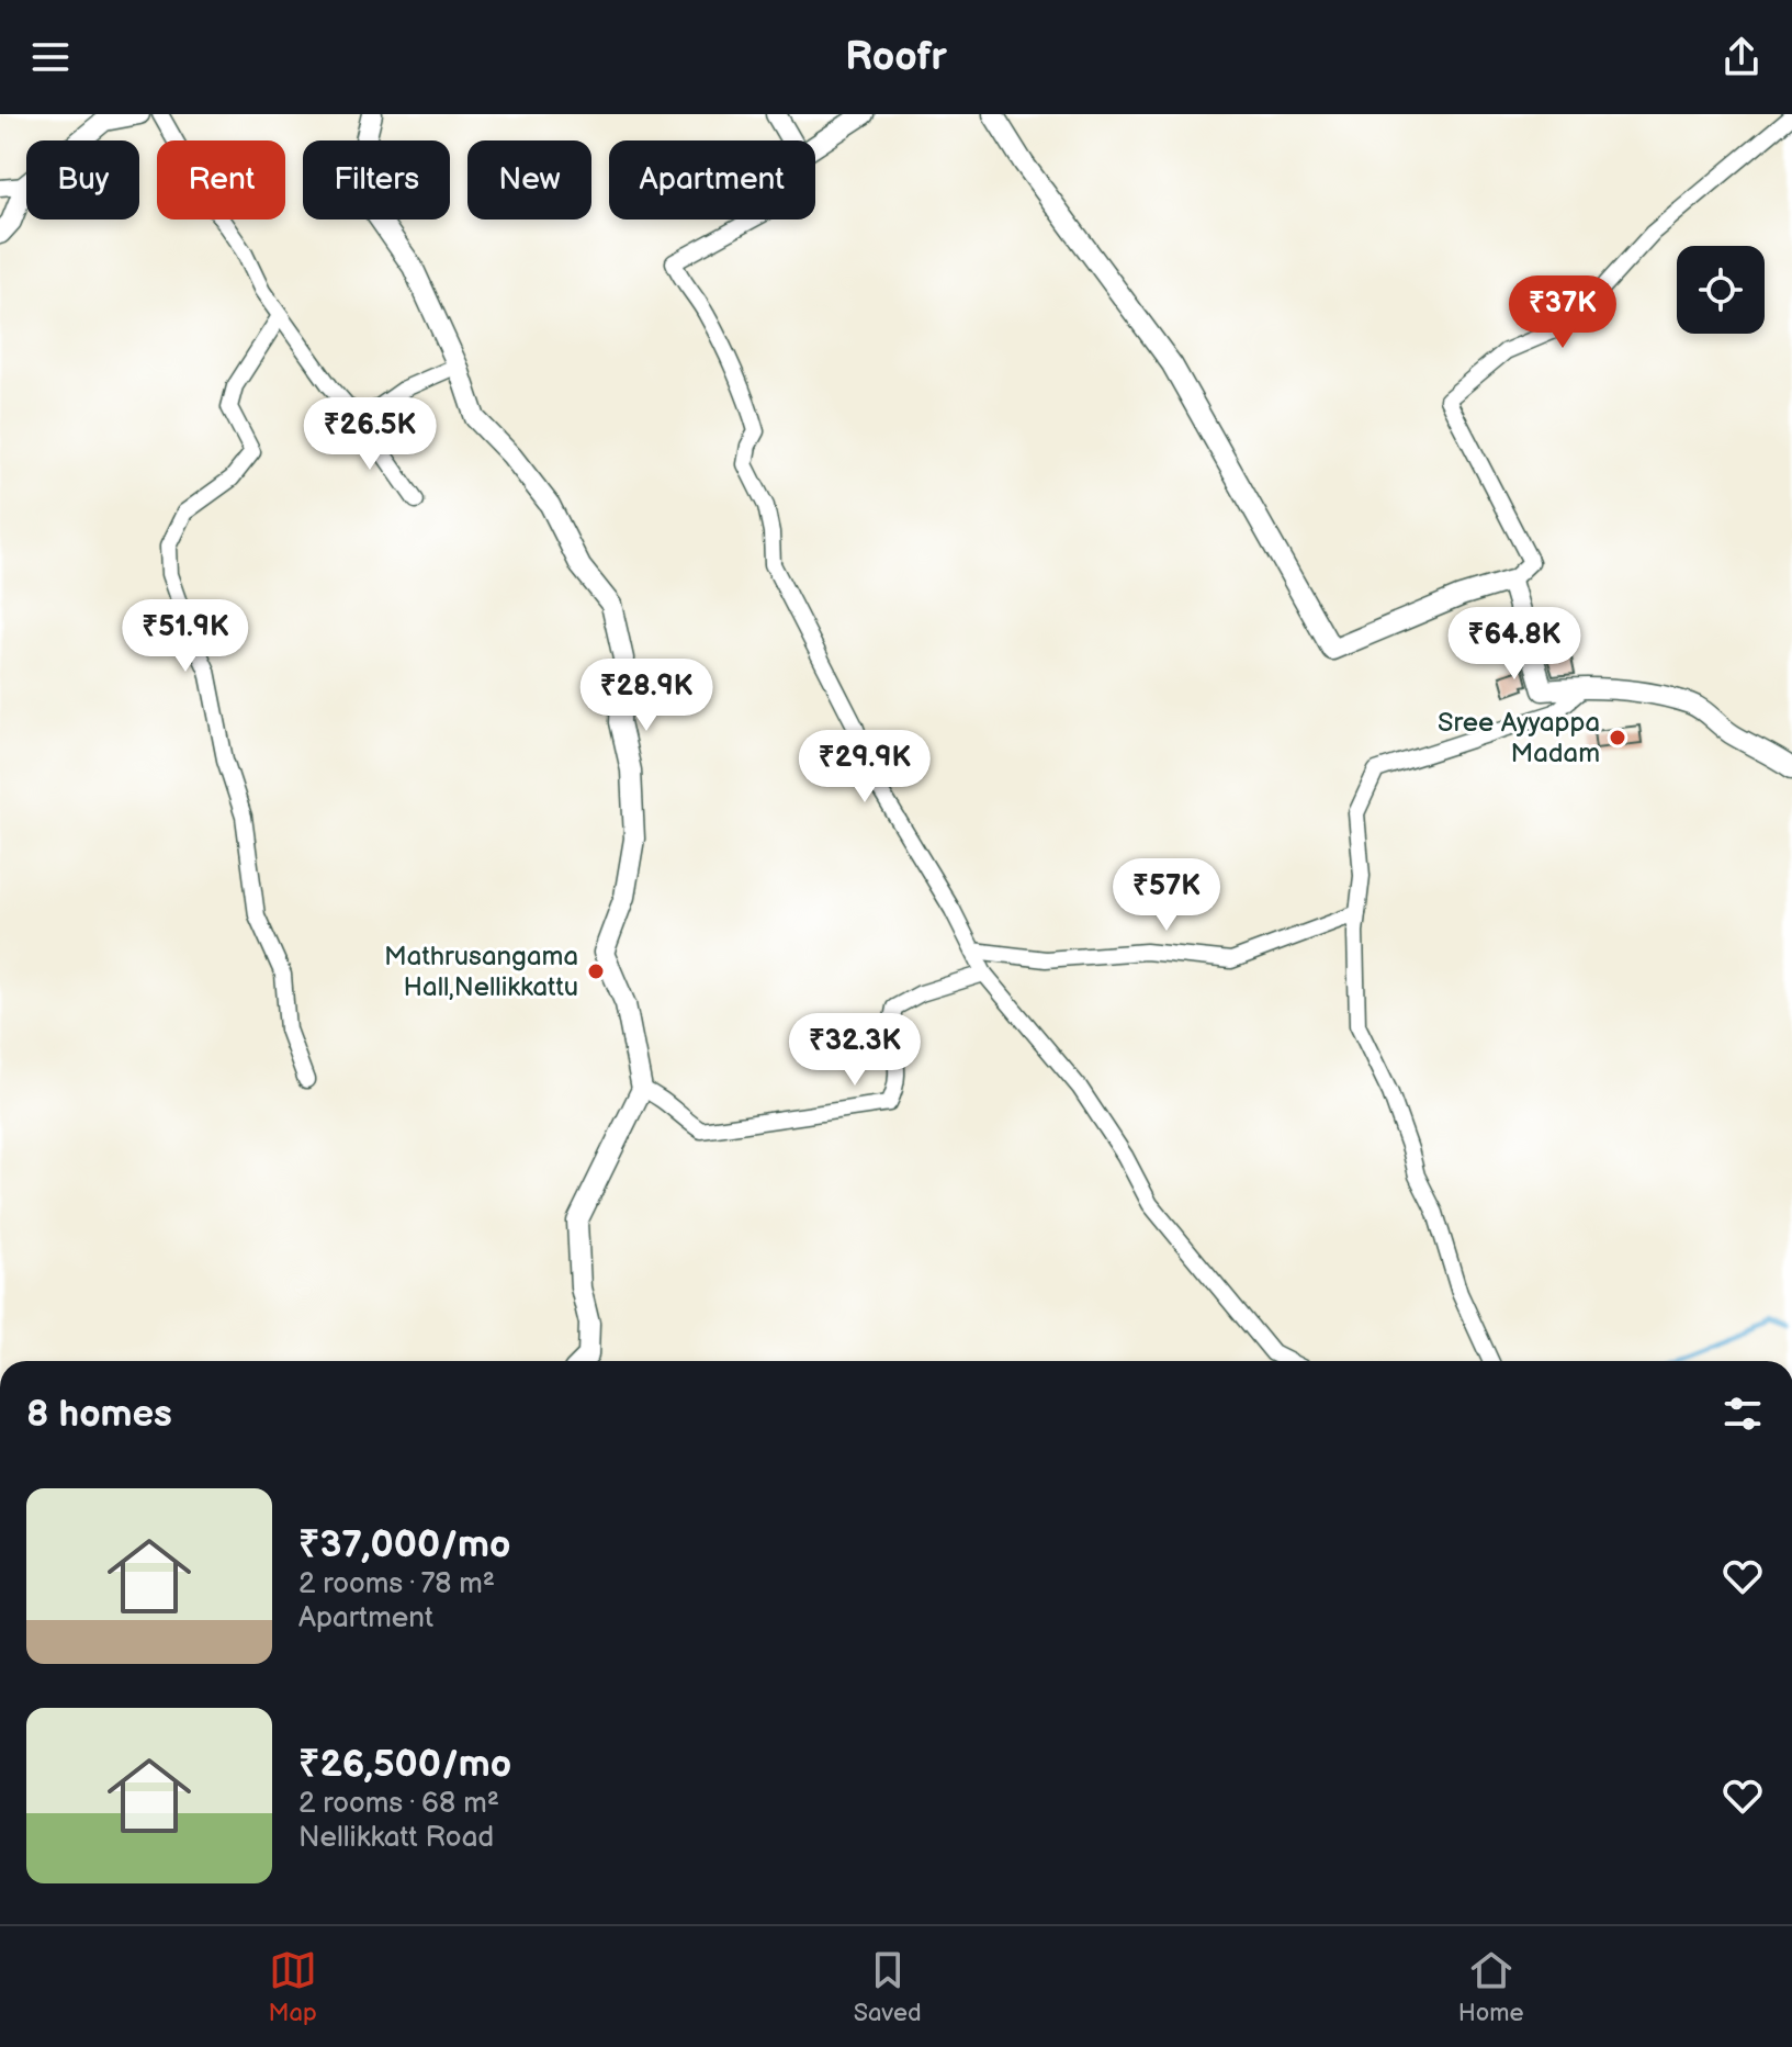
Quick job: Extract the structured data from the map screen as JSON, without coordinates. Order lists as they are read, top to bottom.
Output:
{
  "places": ["Sree Ayyappa Madam", "Mathrusangama Hall,Nellikkattu"],
  "page": {
    "header": "Roofr",
    "chip": [
      "Buy",
      "Rent",
      "Filters",
      "New",
      "Apartment"
    ],
    "price": [
      "₹37K",
      "₹26.5K",
      "₹51.9K",
      "₹64.8K",
      "₹28.9K",
      "₹29.9K",
      "₹57K",
      "₹32.3K"
    ],
    "heading": "8 homes",
    "list": [
      {
        "name": "₹37,000/mo",
        "note": "2 rooms · 78 m² · Apartment"
      },
      {
        "name": "₹26,500/mo",
        "note": "2 rooms · 68 m² · Nellikkatt Road"
      }
    ],
    "tabs": ["Map", "Saved", "Home"]
  }
}
